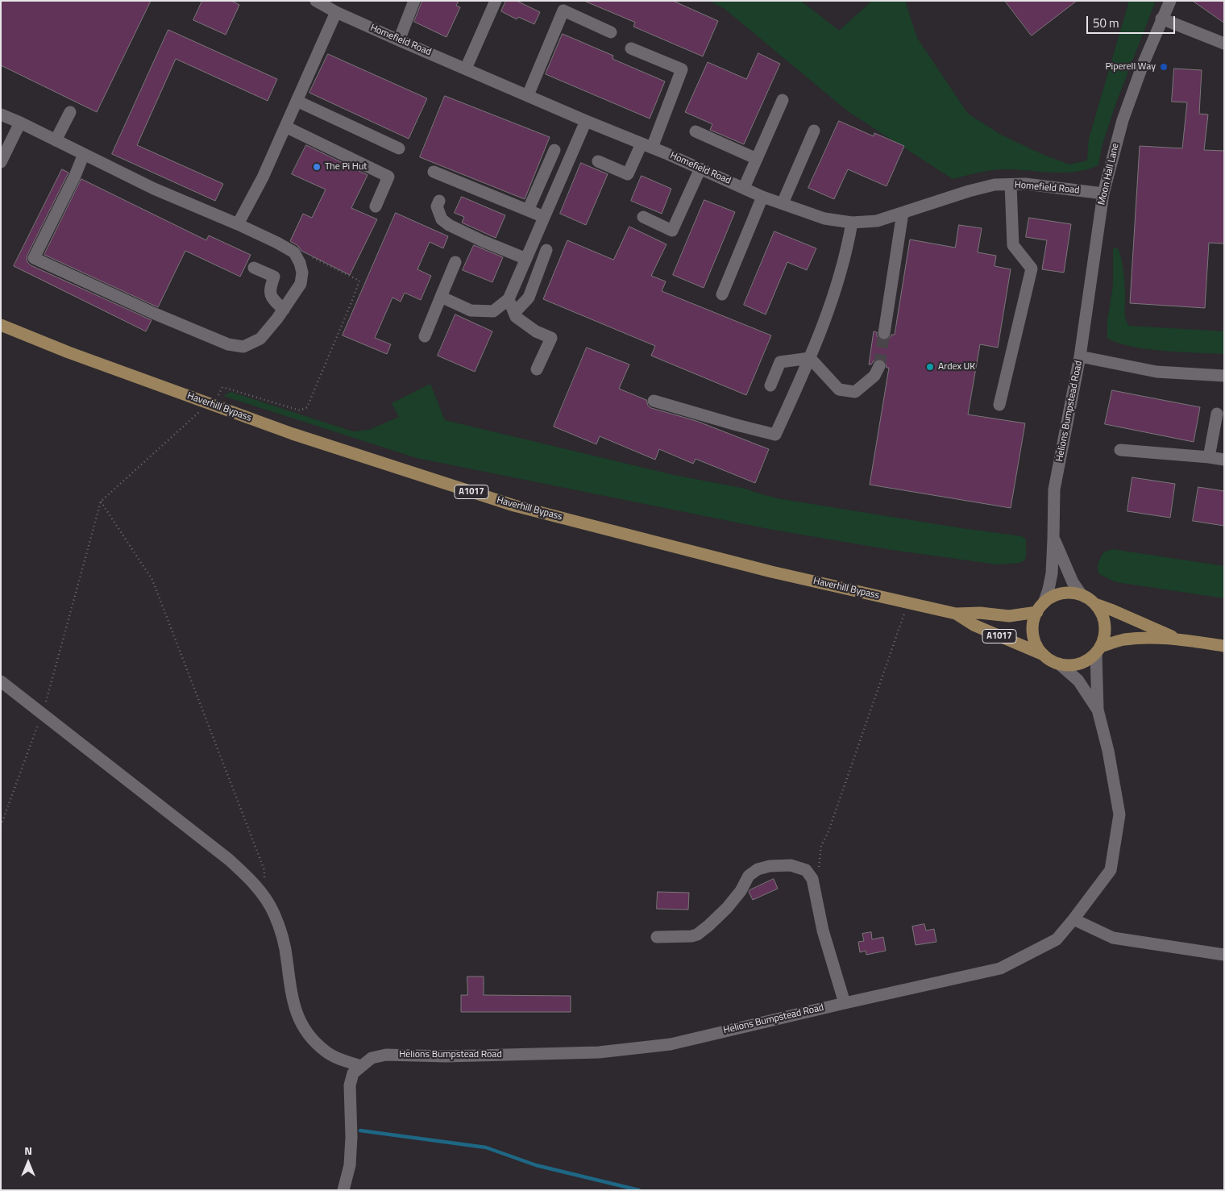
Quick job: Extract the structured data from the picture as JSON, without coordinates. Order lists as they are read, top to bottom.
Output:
{
  "streets": {
    "main road": ["Haverhill Bypass", "A1017"],
    "street": ["Homefield Road", "Moon Hall Lane", "Helions Bumpstead Road"]
  },
  "crossings": [
    ["Homefield Road", "Moon Hall Lane"],
    ["Moon Hall Lane", "Helions Bumpstead Road"],
    ["Haverhill Bypass", "Helions Bumpstead Road"]
  ],
  "places": ["Piperell Way", "The Pi Hut", "Ardex UK"],
  "scale_bar": "50 m",
  "north": "top"
}
